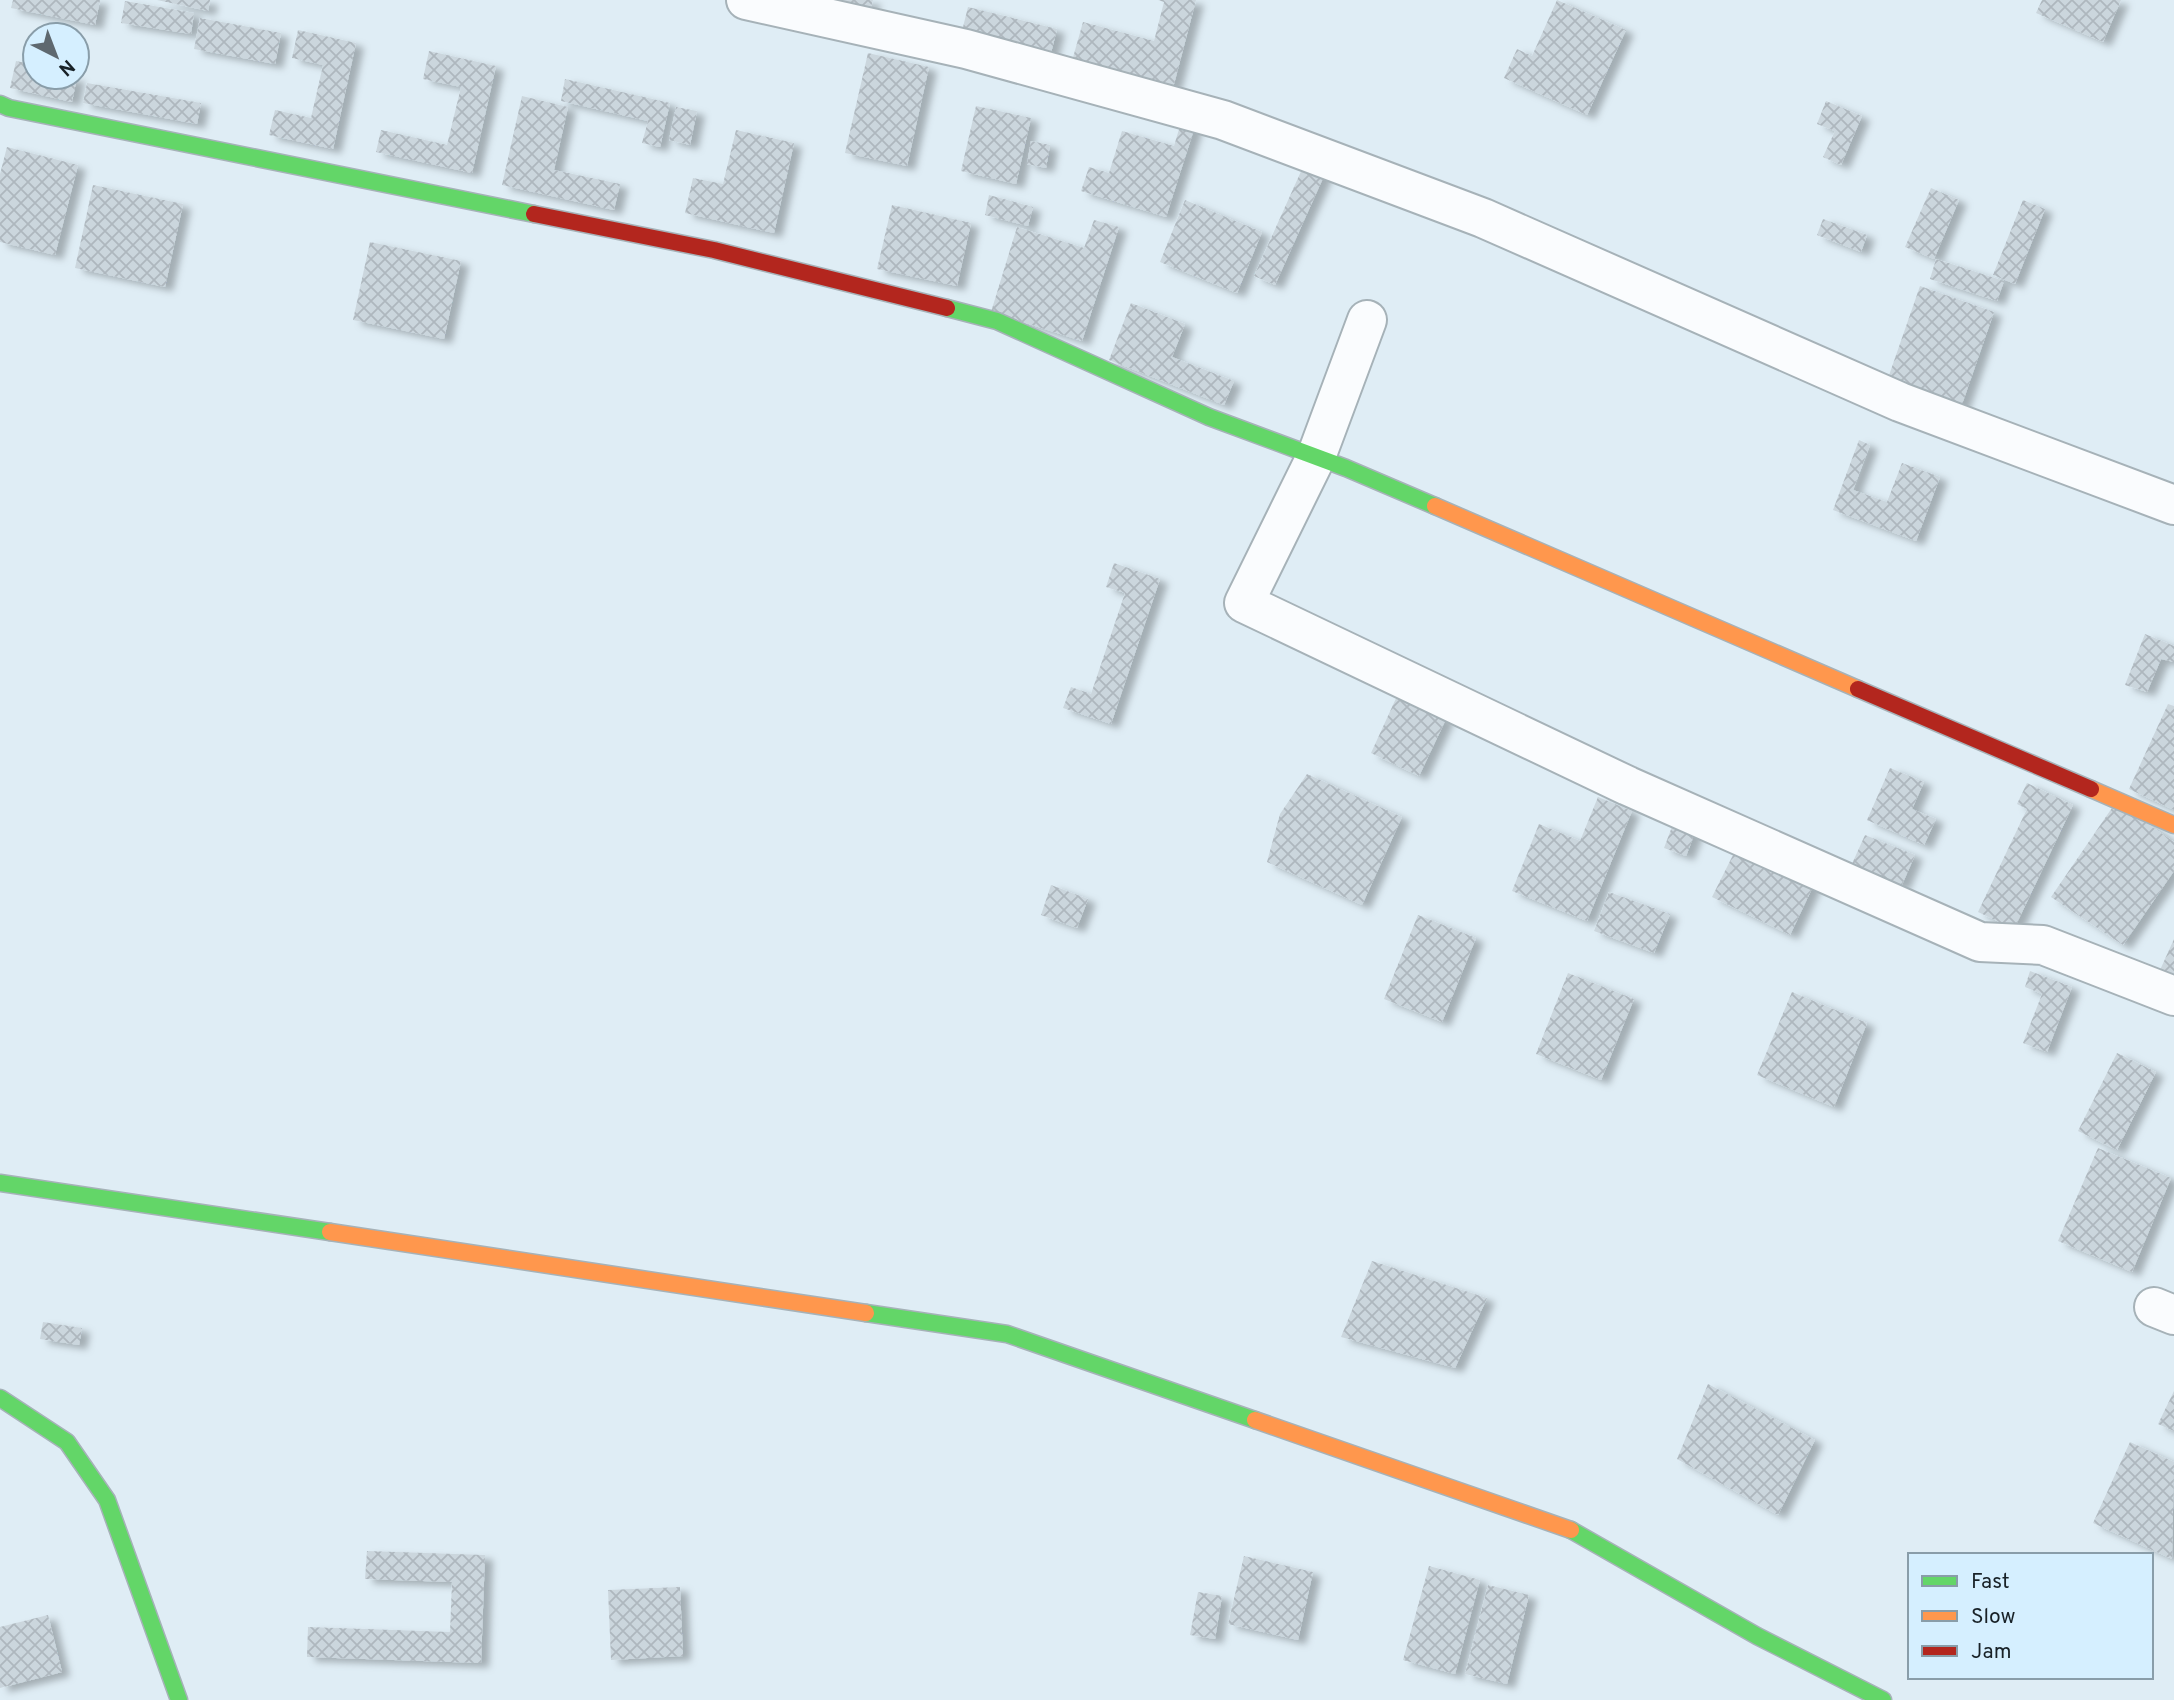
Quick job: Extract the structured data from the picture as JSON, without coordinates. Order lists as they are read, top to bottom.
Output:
{
  "legend": ["Fast", "Slow", "Jam"],
  "north": "bottom right"
}
